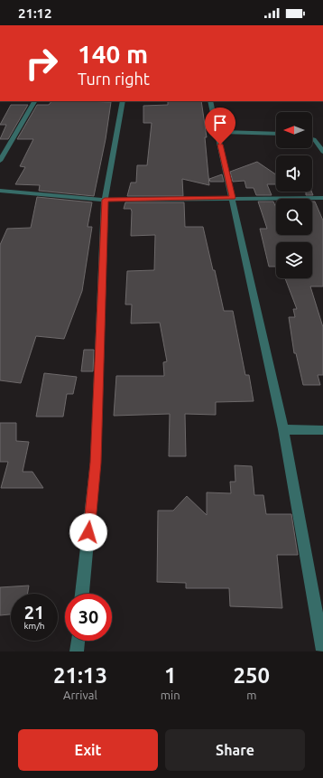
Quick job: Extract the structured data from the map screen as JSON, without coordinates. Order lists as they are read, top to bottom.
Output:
{
  "north": "left",
  "page": {
    "status": "21:12",
    "turn": ["140 m", "Turn right"],
    "speed": "21 km/h",
    "limit": "30",
    "eta": [
      "21:13",
      "Arrival",
      "1",
      "min",
      "250",
      "m"
    ],
    "buttons": ["Exit", "Share"]
  }
}
